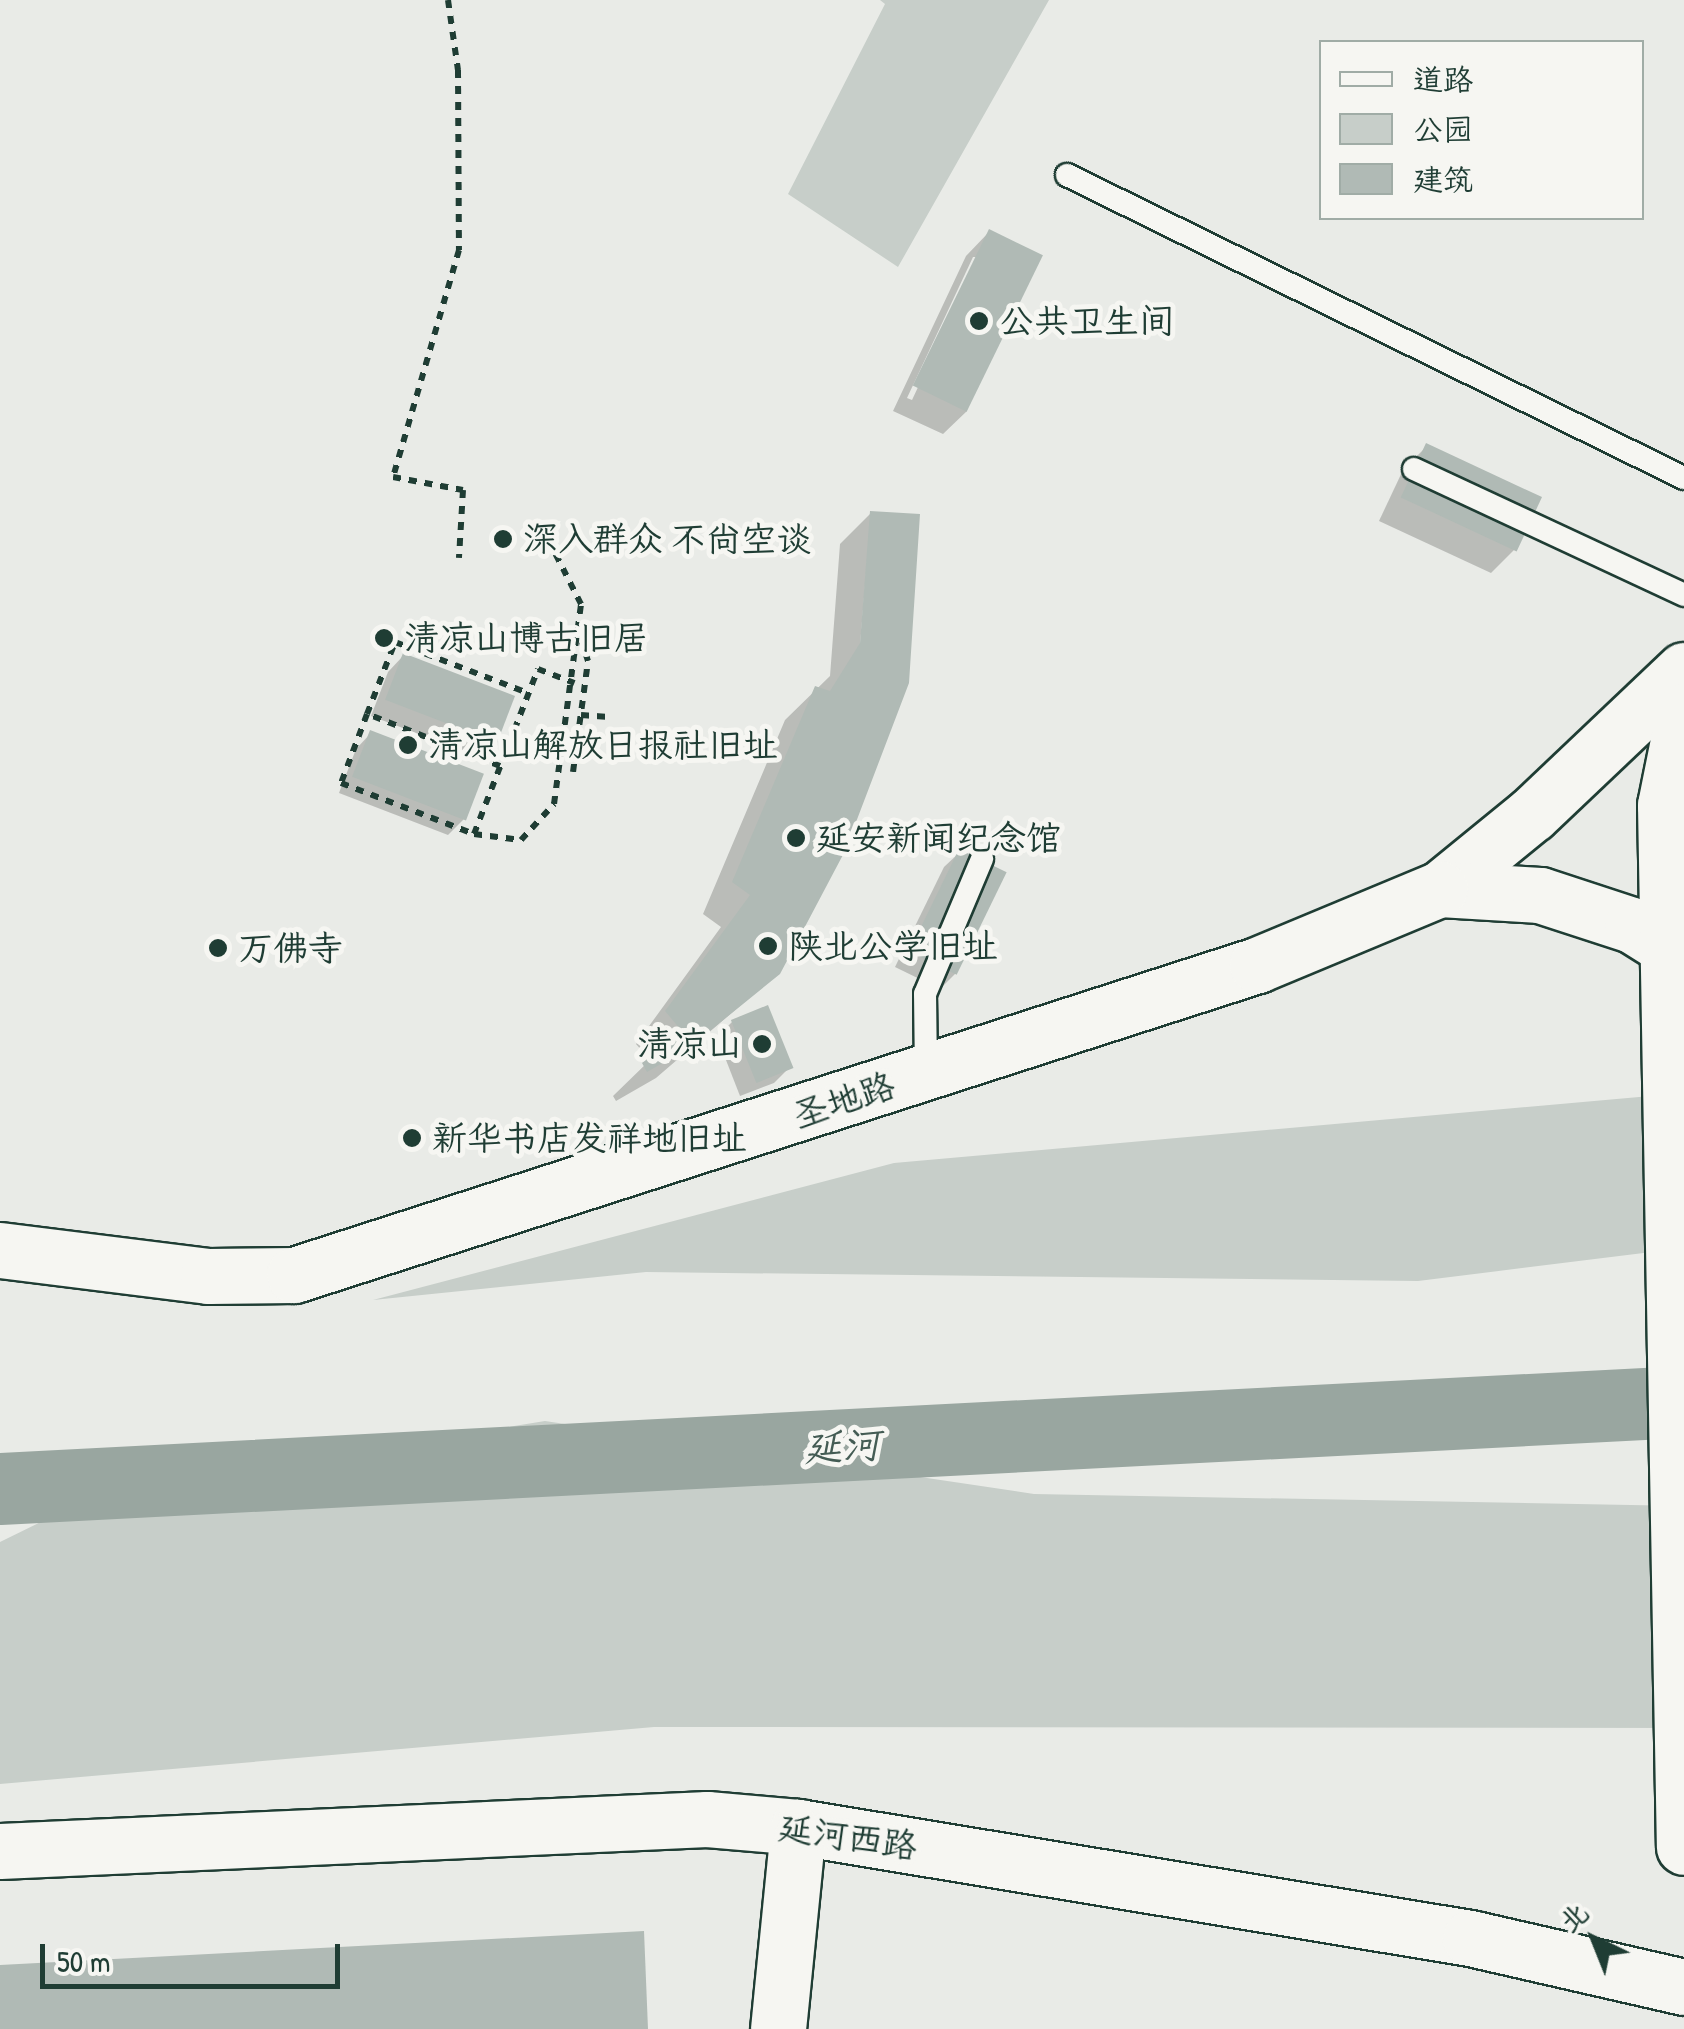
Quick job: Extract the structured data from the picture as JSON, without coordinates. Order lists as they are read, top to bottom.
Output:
{
  "streets": {
    "main road": ["圣地路", "延河西路"]
  },
  "water": ["延河"],
  "places": [
    "公共卫生间",
    "深入群众 不尚空谈",
    "清凉山博古旧居",
    "清凉山解放日报社旧址",
    "延安新闻纪念馆",
    "陕北公学旧址",
    "万佛寺",
    "清凉山",
    "新华书店发祥地旧址"
  ],
  "legend": ["道路", "公园", "建筑"],
  "scale_bar": "50 m",
  "north": "top left"
}
